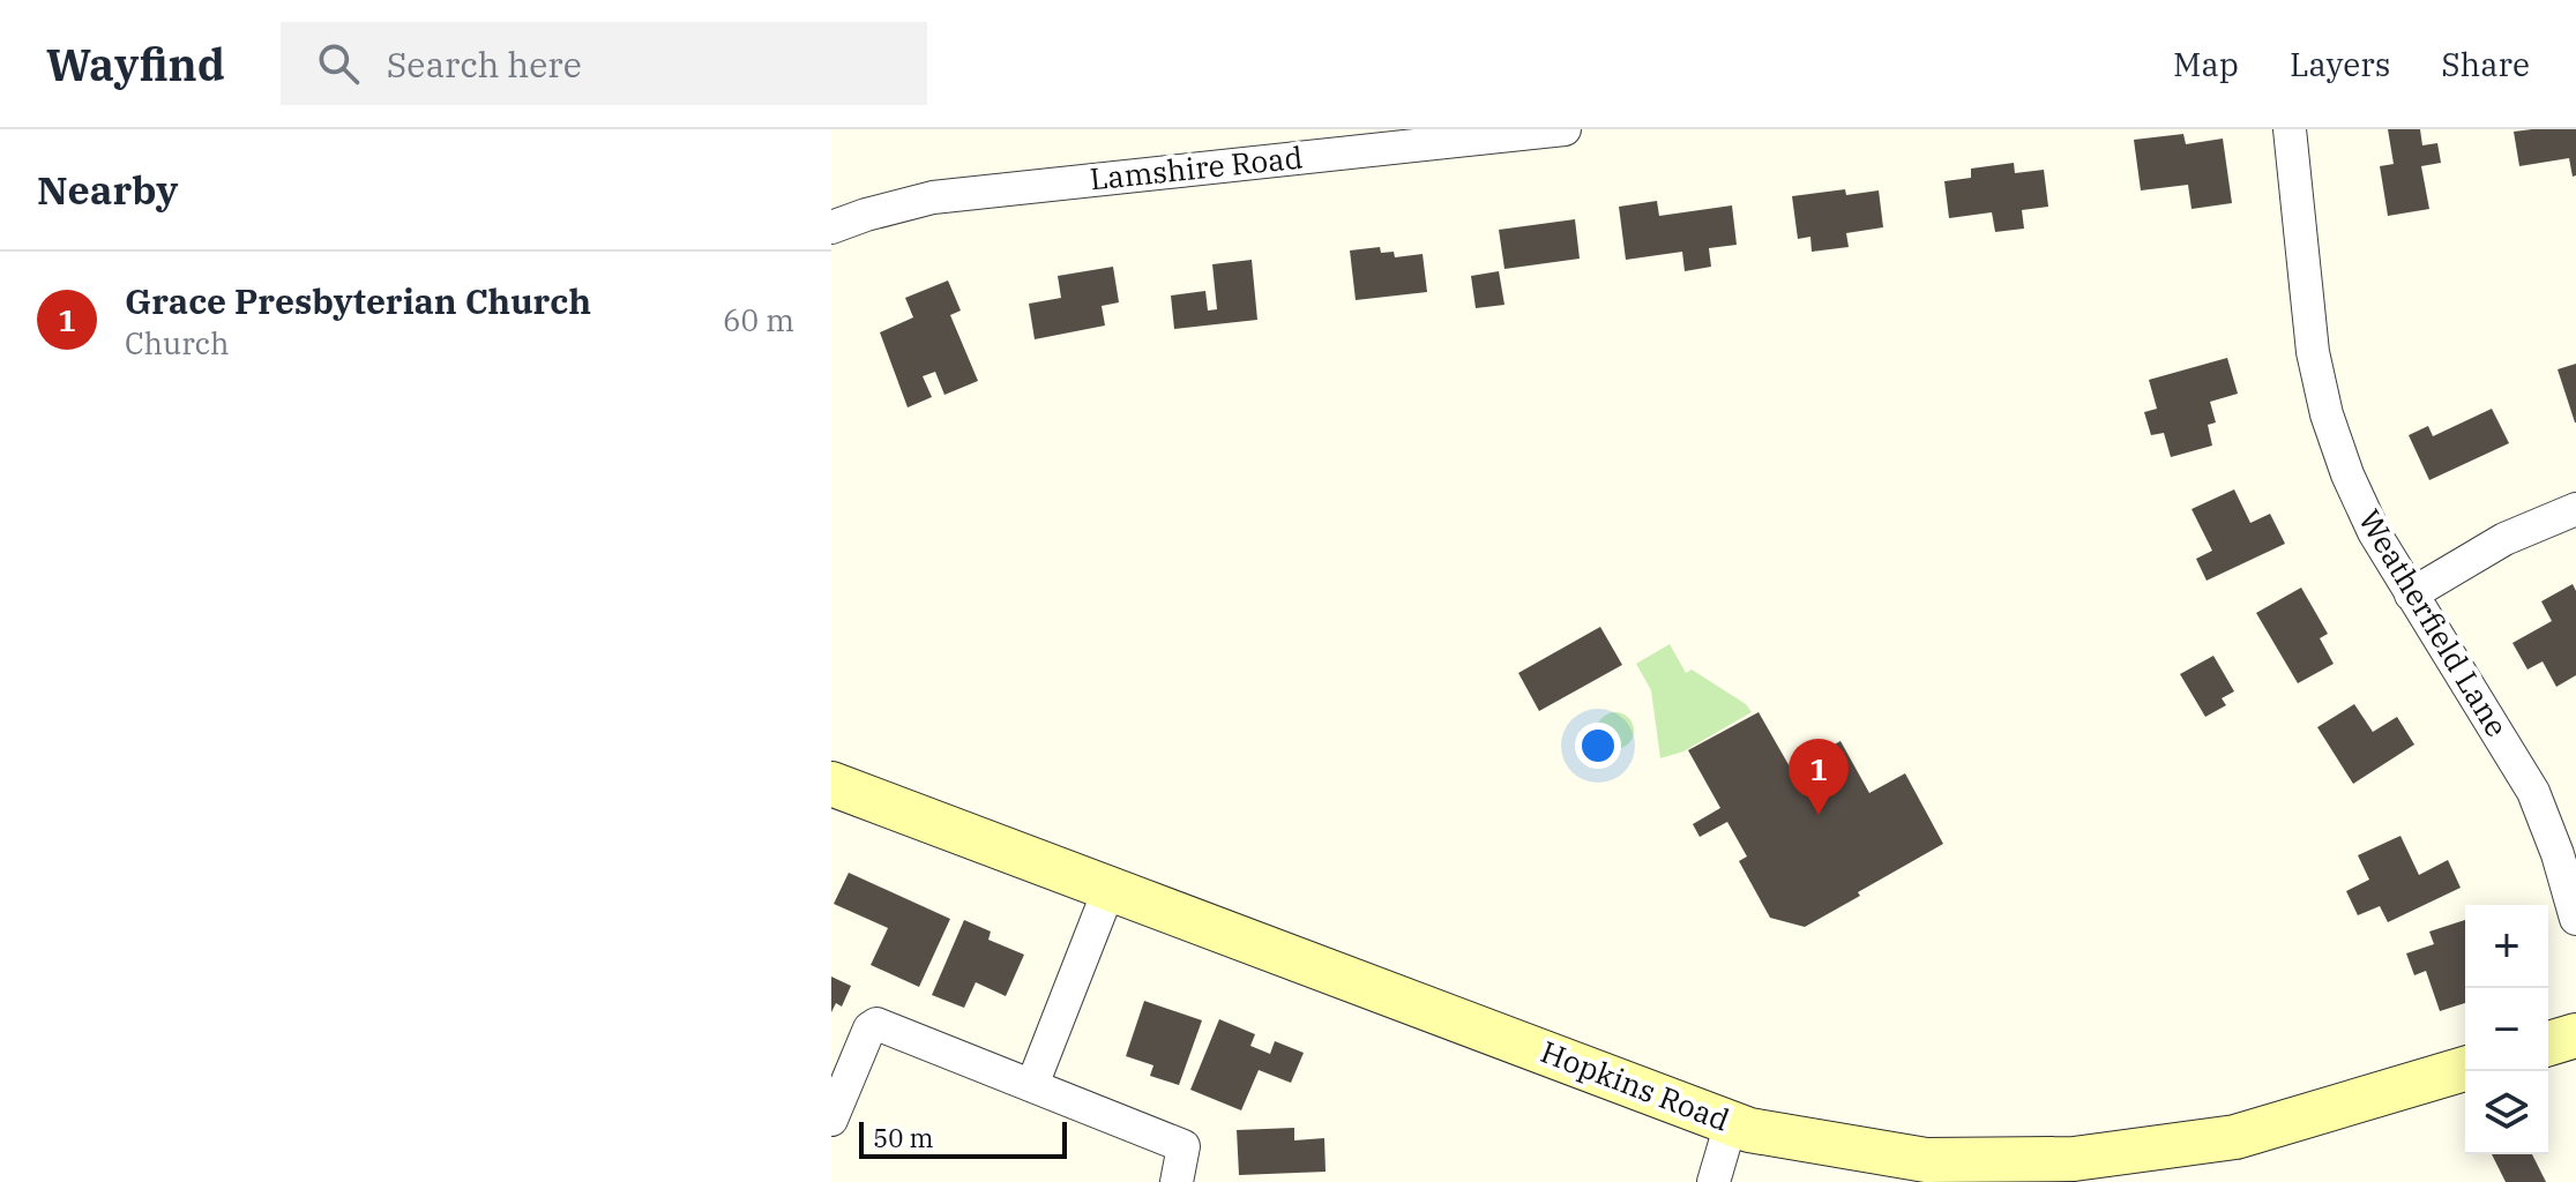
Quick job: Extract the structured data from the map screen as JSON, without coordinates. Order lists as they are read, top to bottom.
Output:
{
  "streets": {
    "main road": ["Hopkins Road"],
    "street": ["Lamshire Road", "Weatherfield Lane"]
  },
  "scale_bar": "50 m",
  "page": {
    "header": "Wayfind",
    "search": "Search here",
    "nav": ["Map", "Layers", "Share"],
    "heading": "Nearby",
    "list": [
      {
        "mark": "1",
        "name": "Grace Presbyterian Church",
        "note": "Church",
        "value": "60 m"
      }
    ],
    "pins": "1",
    "map_buttons": ["+", "−"],
    "scale": "50 m"
  }
}
